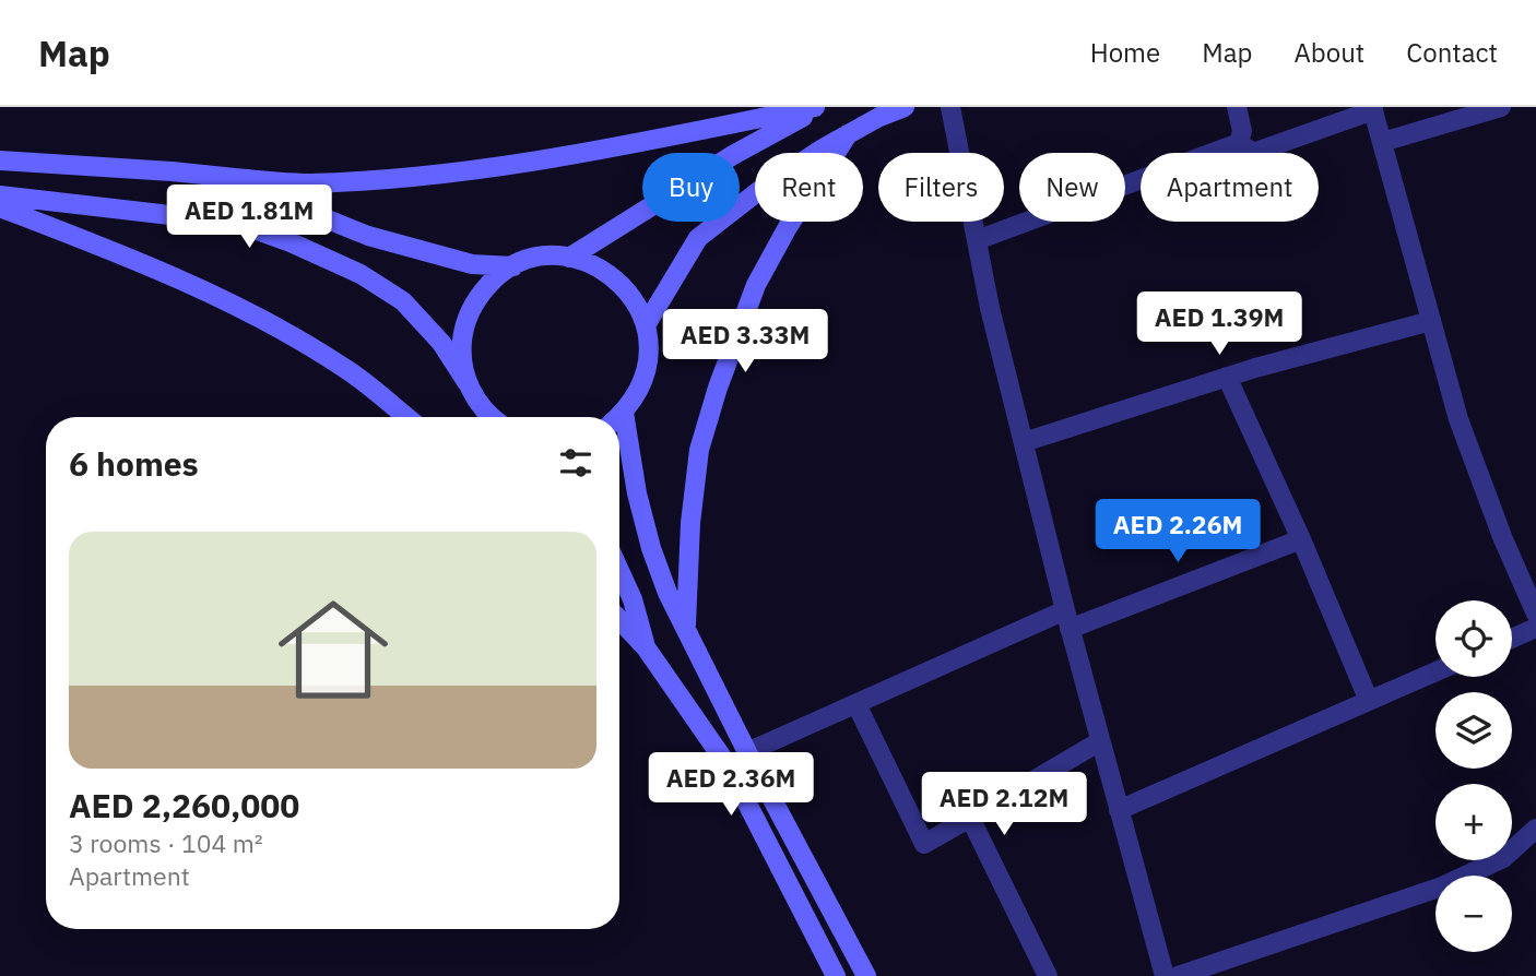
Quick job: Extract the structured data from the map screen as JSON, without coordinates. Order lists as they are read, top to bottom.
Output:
{
  "page": {
    "header": "Map",
    "nav": [
      "Home",
      "Map",
      "About",
      "Contact"
    ],
    "chip": [
      "Buy",
      "Rent",
      "Filters",
      "New",
      "Apartment"
    ],
    "price": [
      "AED 1.81M",
      "AED 1.39M",
      "AED 3.33M",
      "AED 2.26M",
      "AED 2.36M",
      "AED 2.12M"
    ],
    "heading": "6 homes",
    "list": [
      {
        "name": "AED 2,260,000",
        "note": "3 rooms · 104 m² · Apartment"
      }
    ],
    "map_buttons": ["+", "−"]
  }
}
